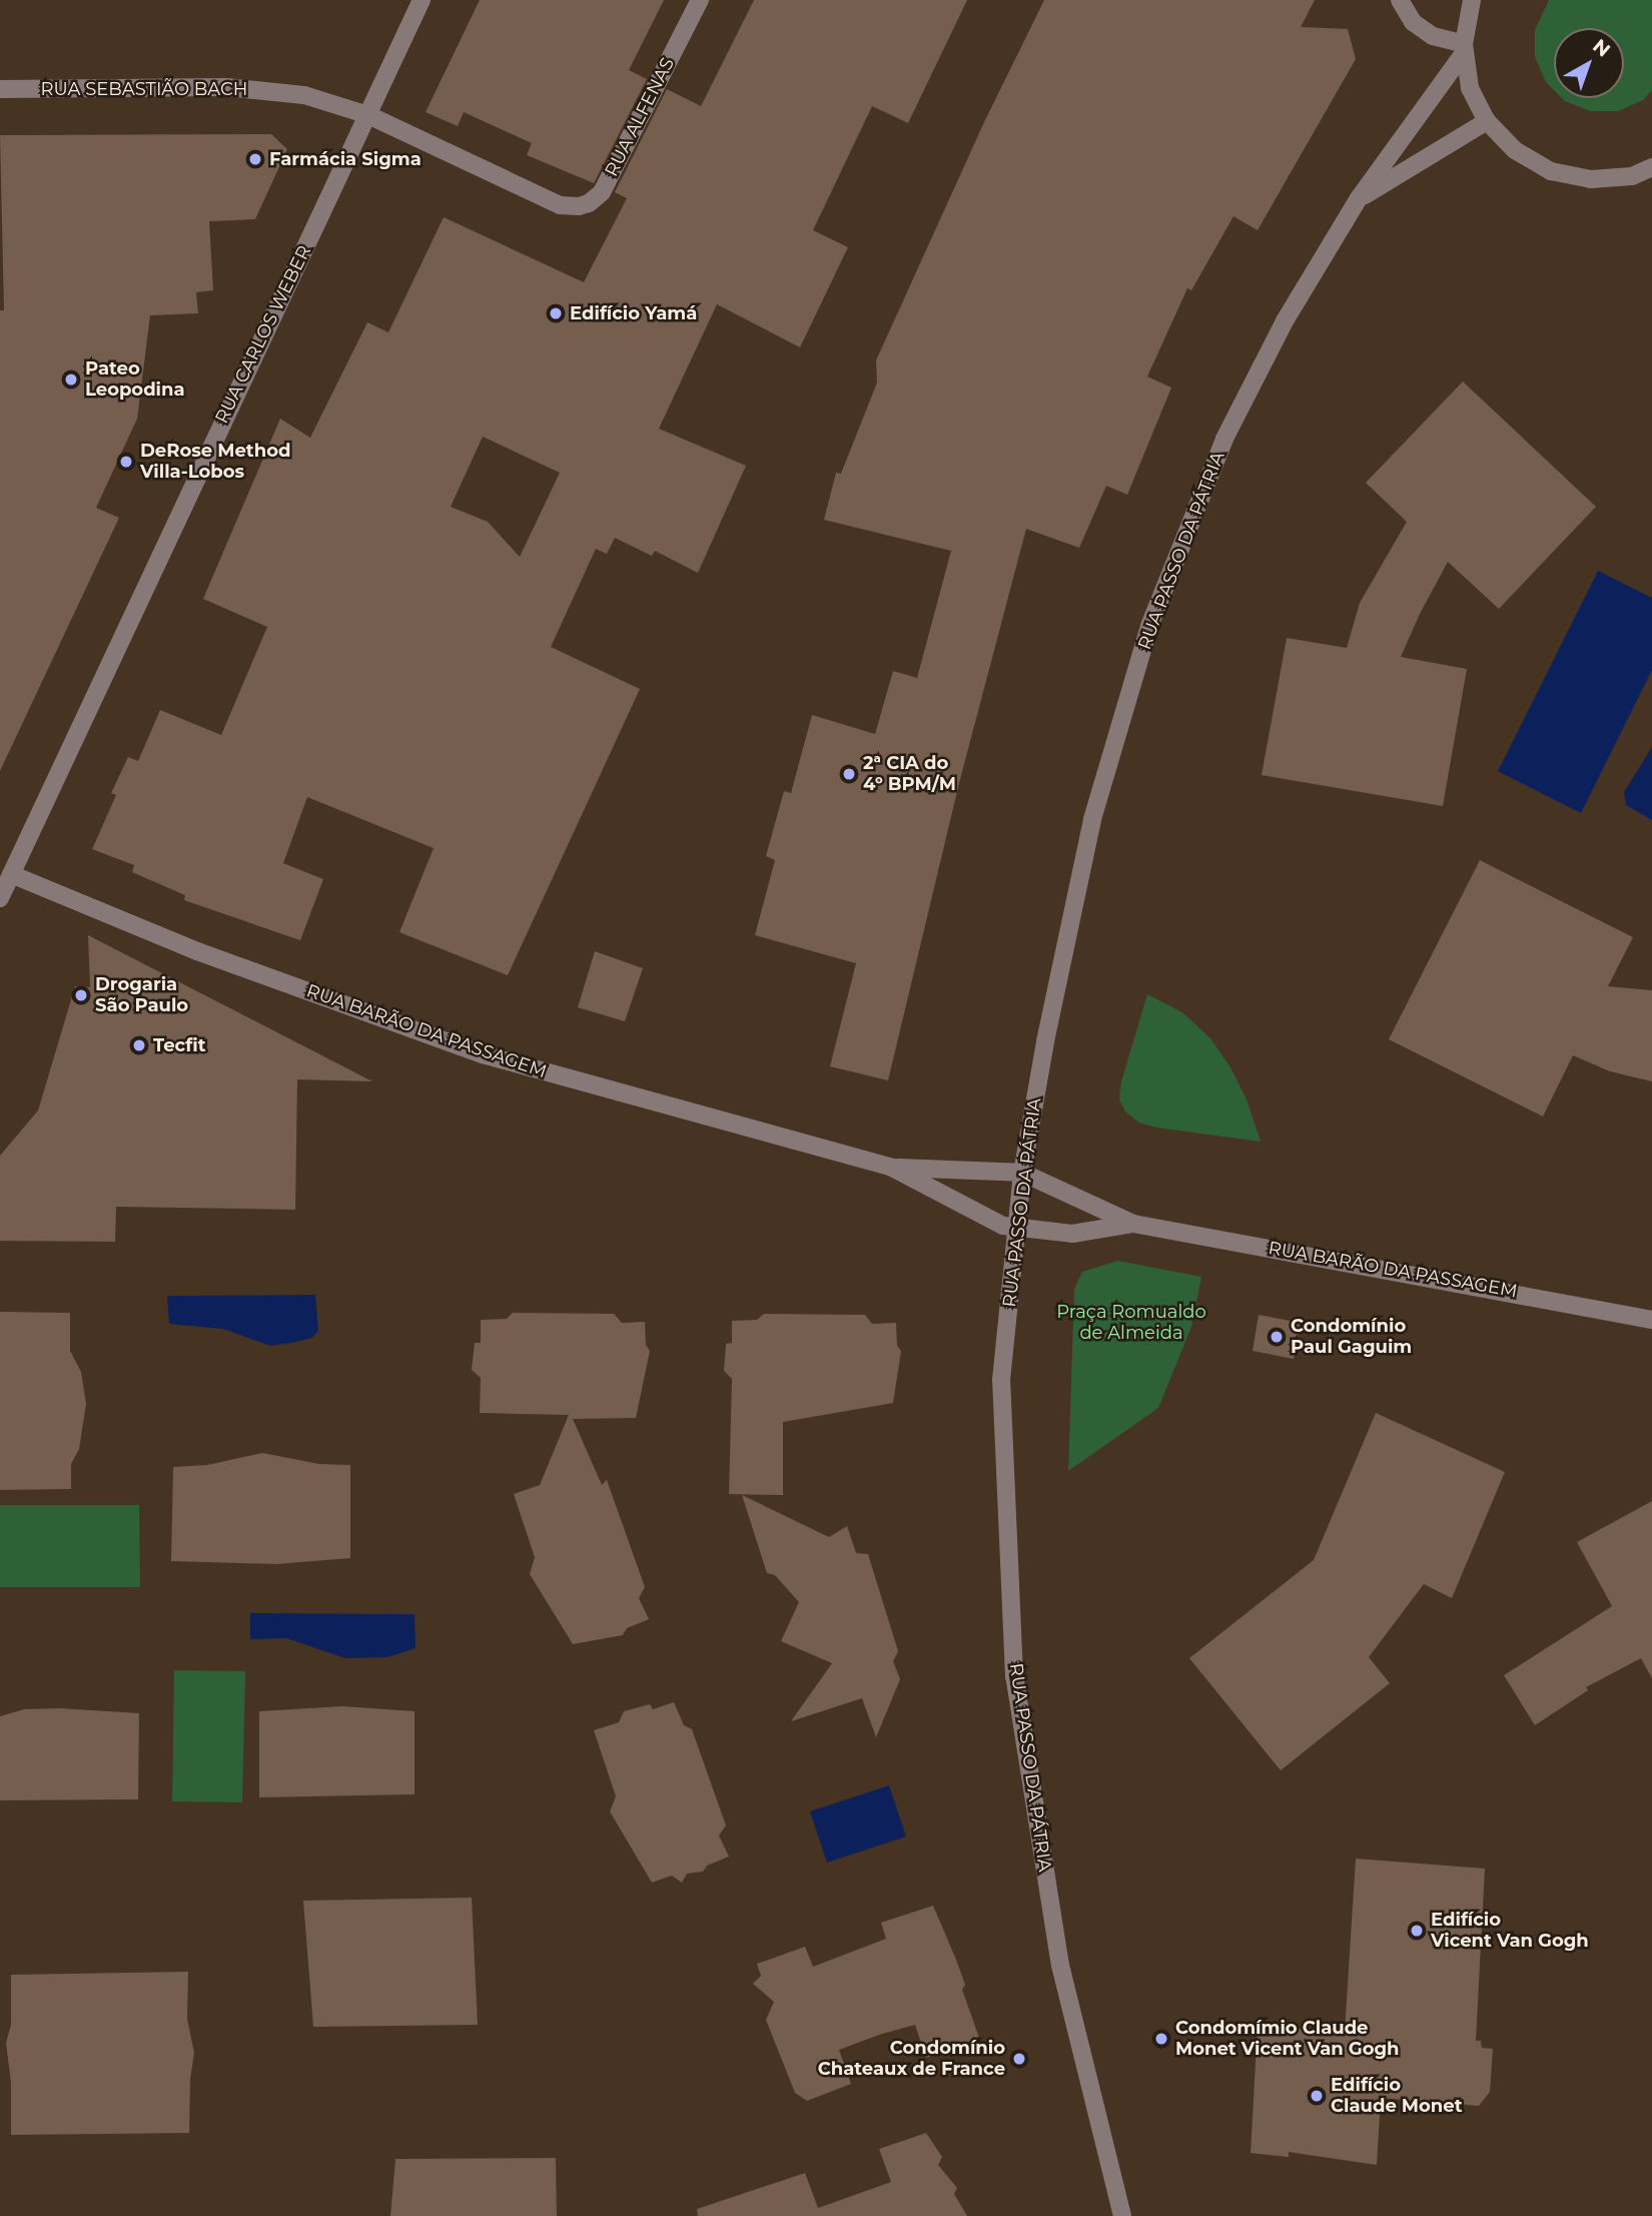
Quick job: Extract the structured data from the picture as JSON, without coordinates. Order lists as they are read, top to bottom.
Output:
{
  "streets": {
    "street": [
      "RUA SEBASTIÃO BACH",
      "RUA ALFENAS",
      "RUA CARLOS WEBER",
      "RUA PASSO DA PÁTRIA",
      "RUA BARÃO DA PASSAGEM"
    ]
  },
  "crossings": [
    ["RUA SEBASTIÃO BACH", "RUA ALFENAS"],
    ["RUA SEBASTIÃO BACH", "RUA CARLOS WEBER"],
    ["RUA ALFENAS", "RUA CARLOS WEBER"],
    ["RUA CARLOS WEBER", "RUA BARÃO DA PASSAGEM"],
    ["RUA PASSO DA PÁTRIA", "RUA BARÃO DA PASSAGEM"]
  ],
  "parks": ["Praça Romualdo de Almeida"],
  "places": [
    "Farmácia Sigma",
    "Edifício Yamá",
    "Pateo Leopodina",
    "DeRose Method Villa-Lobos",
    "2ª CIA do 4º BPM/M",
    "Drogaria São Paulo",
    "Tecfit",
    "Condomínio Paul Gaguim",
    "Edifício Vicent Van Gogh",
    "Condomímio Claude Monet Vicent Van Gogh",
    "Condomínio Chateaux de France",
    "Edifício Claude Monet"
  ],
  "north": "top right"
}
